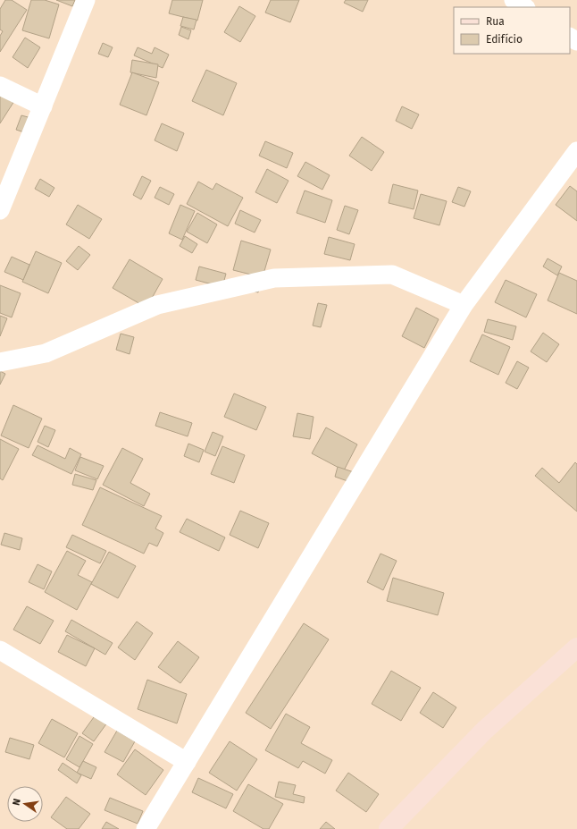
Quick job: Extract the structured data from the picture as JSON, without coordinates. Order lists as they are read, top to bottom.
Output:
{
  "legend": ["Rua", "Edifício"],
  "north": "left"
}
